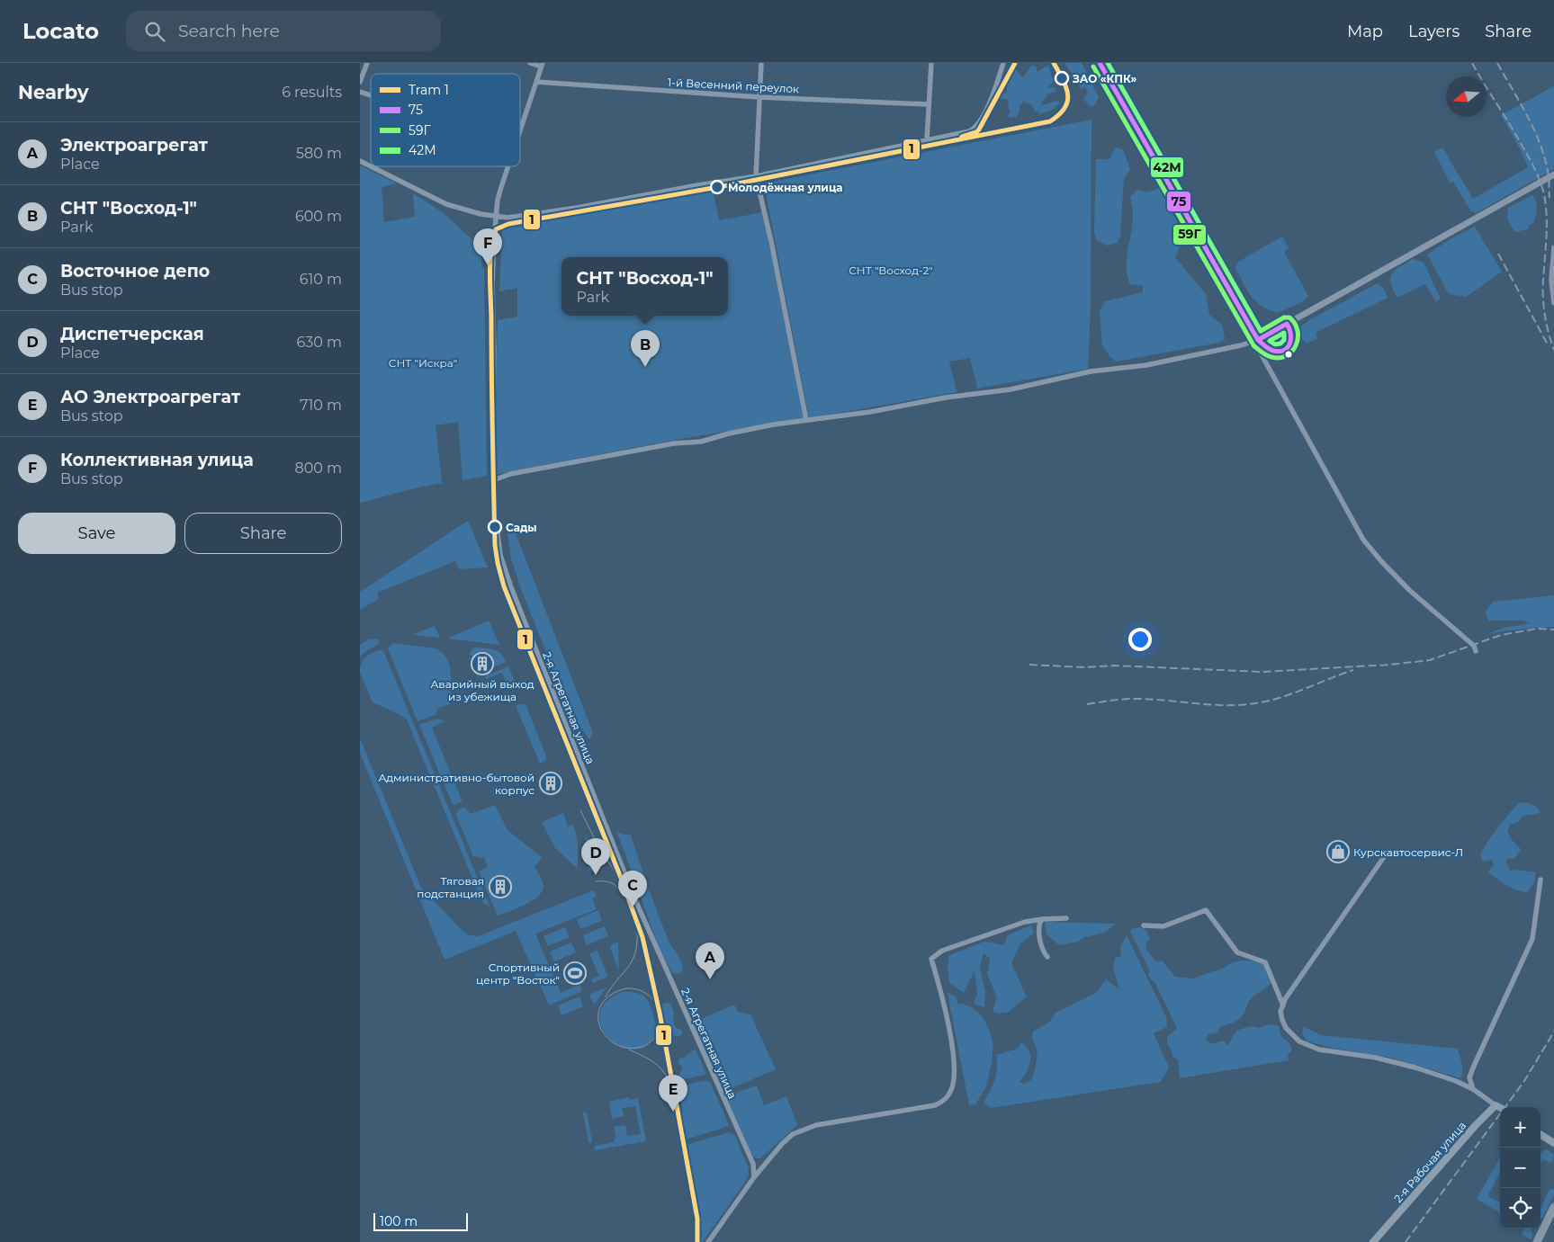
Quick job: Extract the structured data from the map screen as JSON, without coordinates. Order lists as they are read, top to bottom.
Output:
{
  "streets": {
    "main road": ["2-я Рабочая улица"],
    "street": ["1-й Весенний переулок", "2-я Агрегатная улица"]
  },
  "crossings": [
    ["1-й Весенний переулок", "2-я Агрегатная улица"]
  ],
  "parks": ["СНТ \"Восход-2\"", "СНТ \"Искра\""],
  "places": {
    "other": ["ЗАО «КПК»", "Молодёжная улица", "Сады"],
    "building": ["Аварийный выход из убежища", "Административно-бытовой корпус", "Тяговая подстанция"],
    "shop": ["Курскавтосервис-Л"],
    "sports": ["Спортивный центр \"Восток\""]
  },
  "lines": [
    "tram line 1",
    "transit line 75",
    "transit line 42M",
    "transit line 59Г"
  ],
  "legend": [
    "Tram 1",
    "75",
    "59Г",
    "42M"
  ],
  "scale_bar": "100 m",
  "north": "left",
  "page": {
    "header": "Locato",
    "search": "Search here",
    "nav": ["Map", "Layers", "Share"],
    "heading": ["Nearby", "6 results"],
    "list": [
      {
        "mark": "A",
        "name": "Электроагрегат",
        "note": "Place",
        "value": "580 m"
      },
      {
        "mark": "B",
        "name": "СНТ \"Восход-1\"",
        "note": "Park",
        "value": "600 m"
      },
      {
        "mark": "C",
        "name": "Восточное депо",
        "note": "Bus stop",
        "value": "610 m"
      },
      {
        "mark": "D",
        "name": "Диспетчерская",
        "note": "Place",
        "value": "630 m"
      },
      {
        "mark": "E",
        "name": "АО Электроагрегат",
        "note": "Bus stop",
        "value": "710 m"
      },
      {
        "mark": "F",
        "name": "Коллективная улица",
        "note": "Bus stop",
        "value": "800 m"
      }
    ],
    "pins": [
      "F",
      "B",
      "D",
      "C",
      "A",
      "E"
    ],
    "popup": ["СНТ \"Восход-1\"", "Park"],
    "buttons": ["Save", "Share"],
    "map_buttons": ["+", "−"],
    "scale": "100 m"
  }
}
